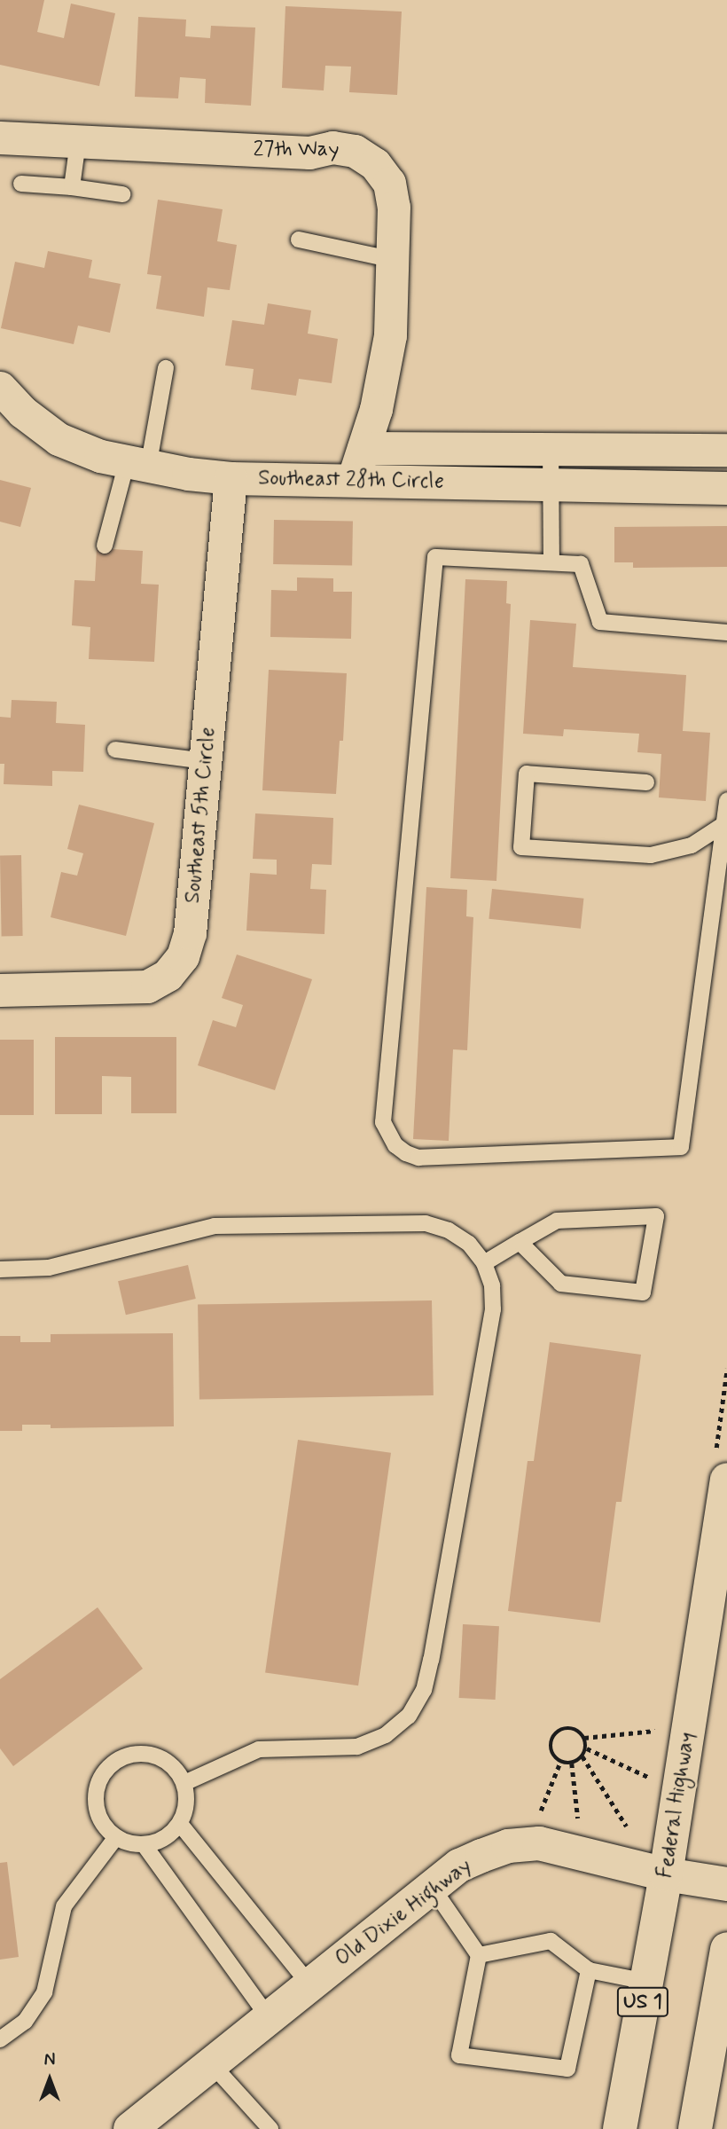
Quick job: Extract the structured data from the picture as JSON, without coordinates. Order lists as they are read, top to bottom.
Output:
{
  "streets": {
    "main road": ["Federal Highway", "Old Dixie Highway", "US 1"],
    "street": ["27th Way", "Southeast 28th Circle", "Southeast 5th Circle"]
  },
  "crossings": [
    ["27th Way", "Southeast 28th Circle"],
    ["Southeast 28th Circle", "Southeast 5th Circle"],
    ["Federal Highway", "Old Dixie Highway"]
  ],
  "north": "top"
}
